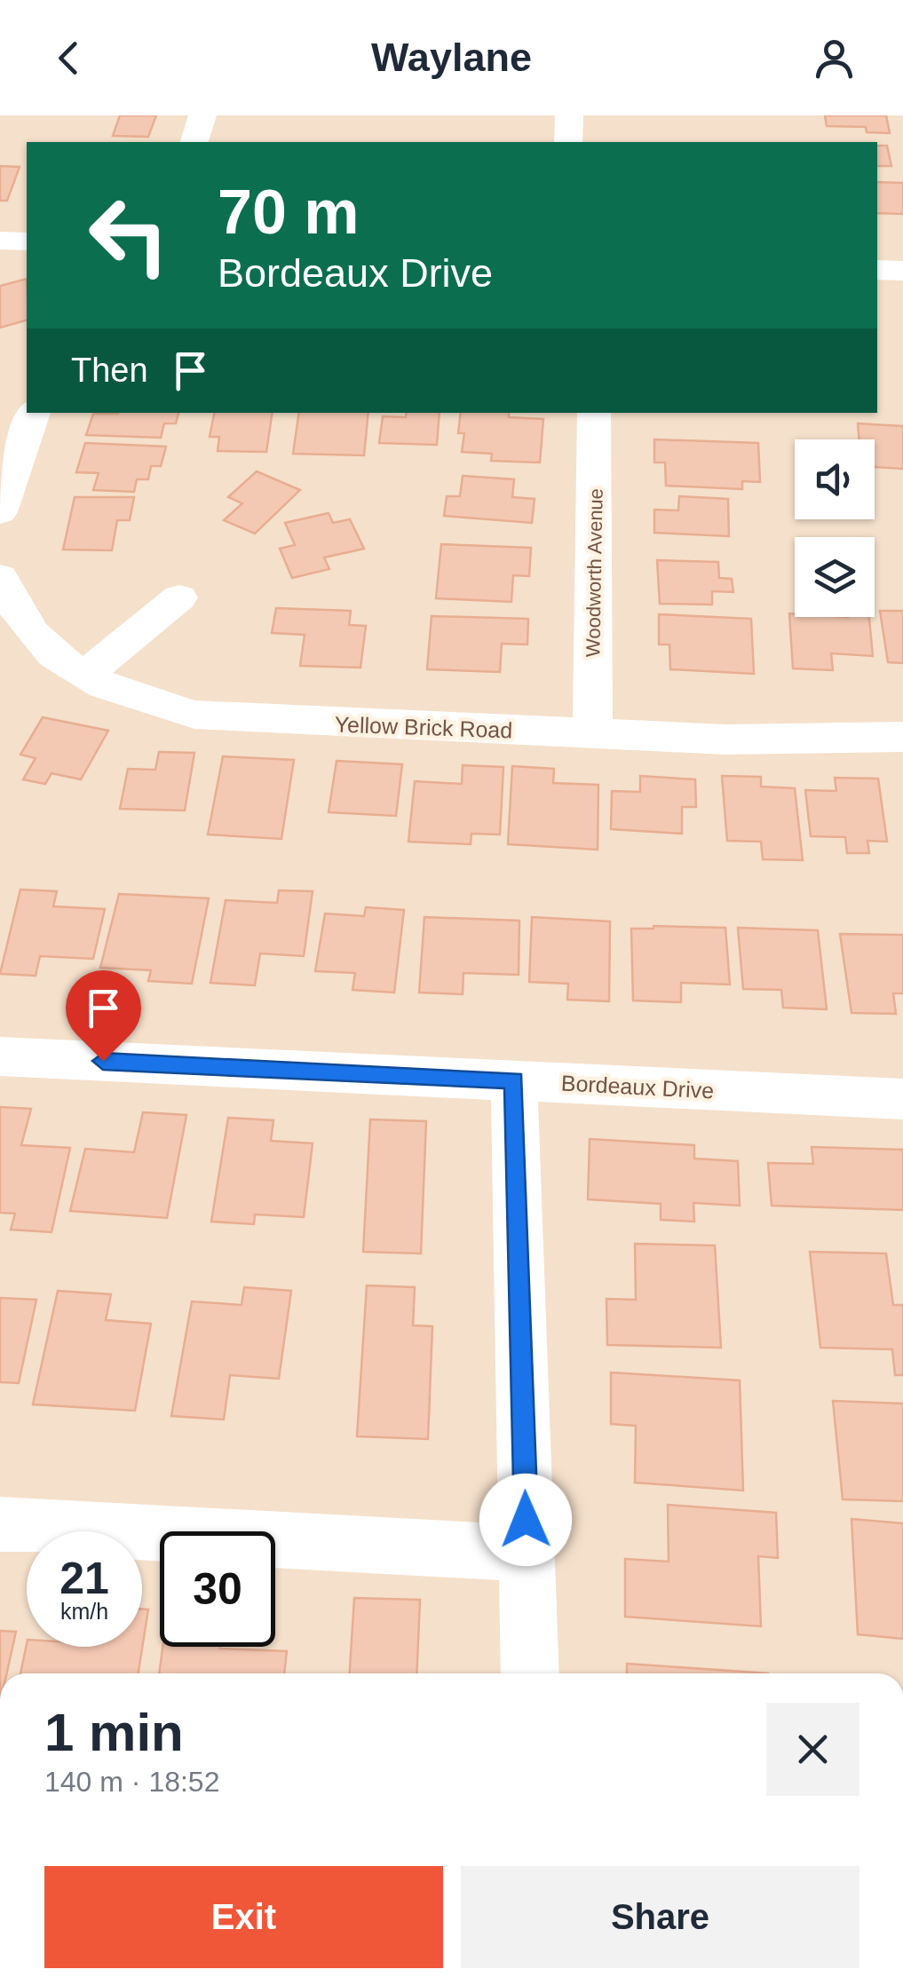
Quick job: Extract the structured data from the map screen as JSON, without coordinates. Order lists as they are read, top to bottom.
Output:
{
  "streets": {
    "street": ["Woodworth Avenue", "Yellow Brick Road", "Bordeaux Drive"]
  },
  "crossings": [
    ["Woodworth Avenue", "Yellow Brick Road"]
  ],
  "page": {
    "header": "Waylane",
    "turn": ["70 m", "Bordeaux Drive"],
    "then": "Then",
    "speed": "21 km/h",
    "limit": "30",
    "heading": ["1 min", "140 m · 18:52"],
    "buttons": ["Exit", "Share"]
  }
}
